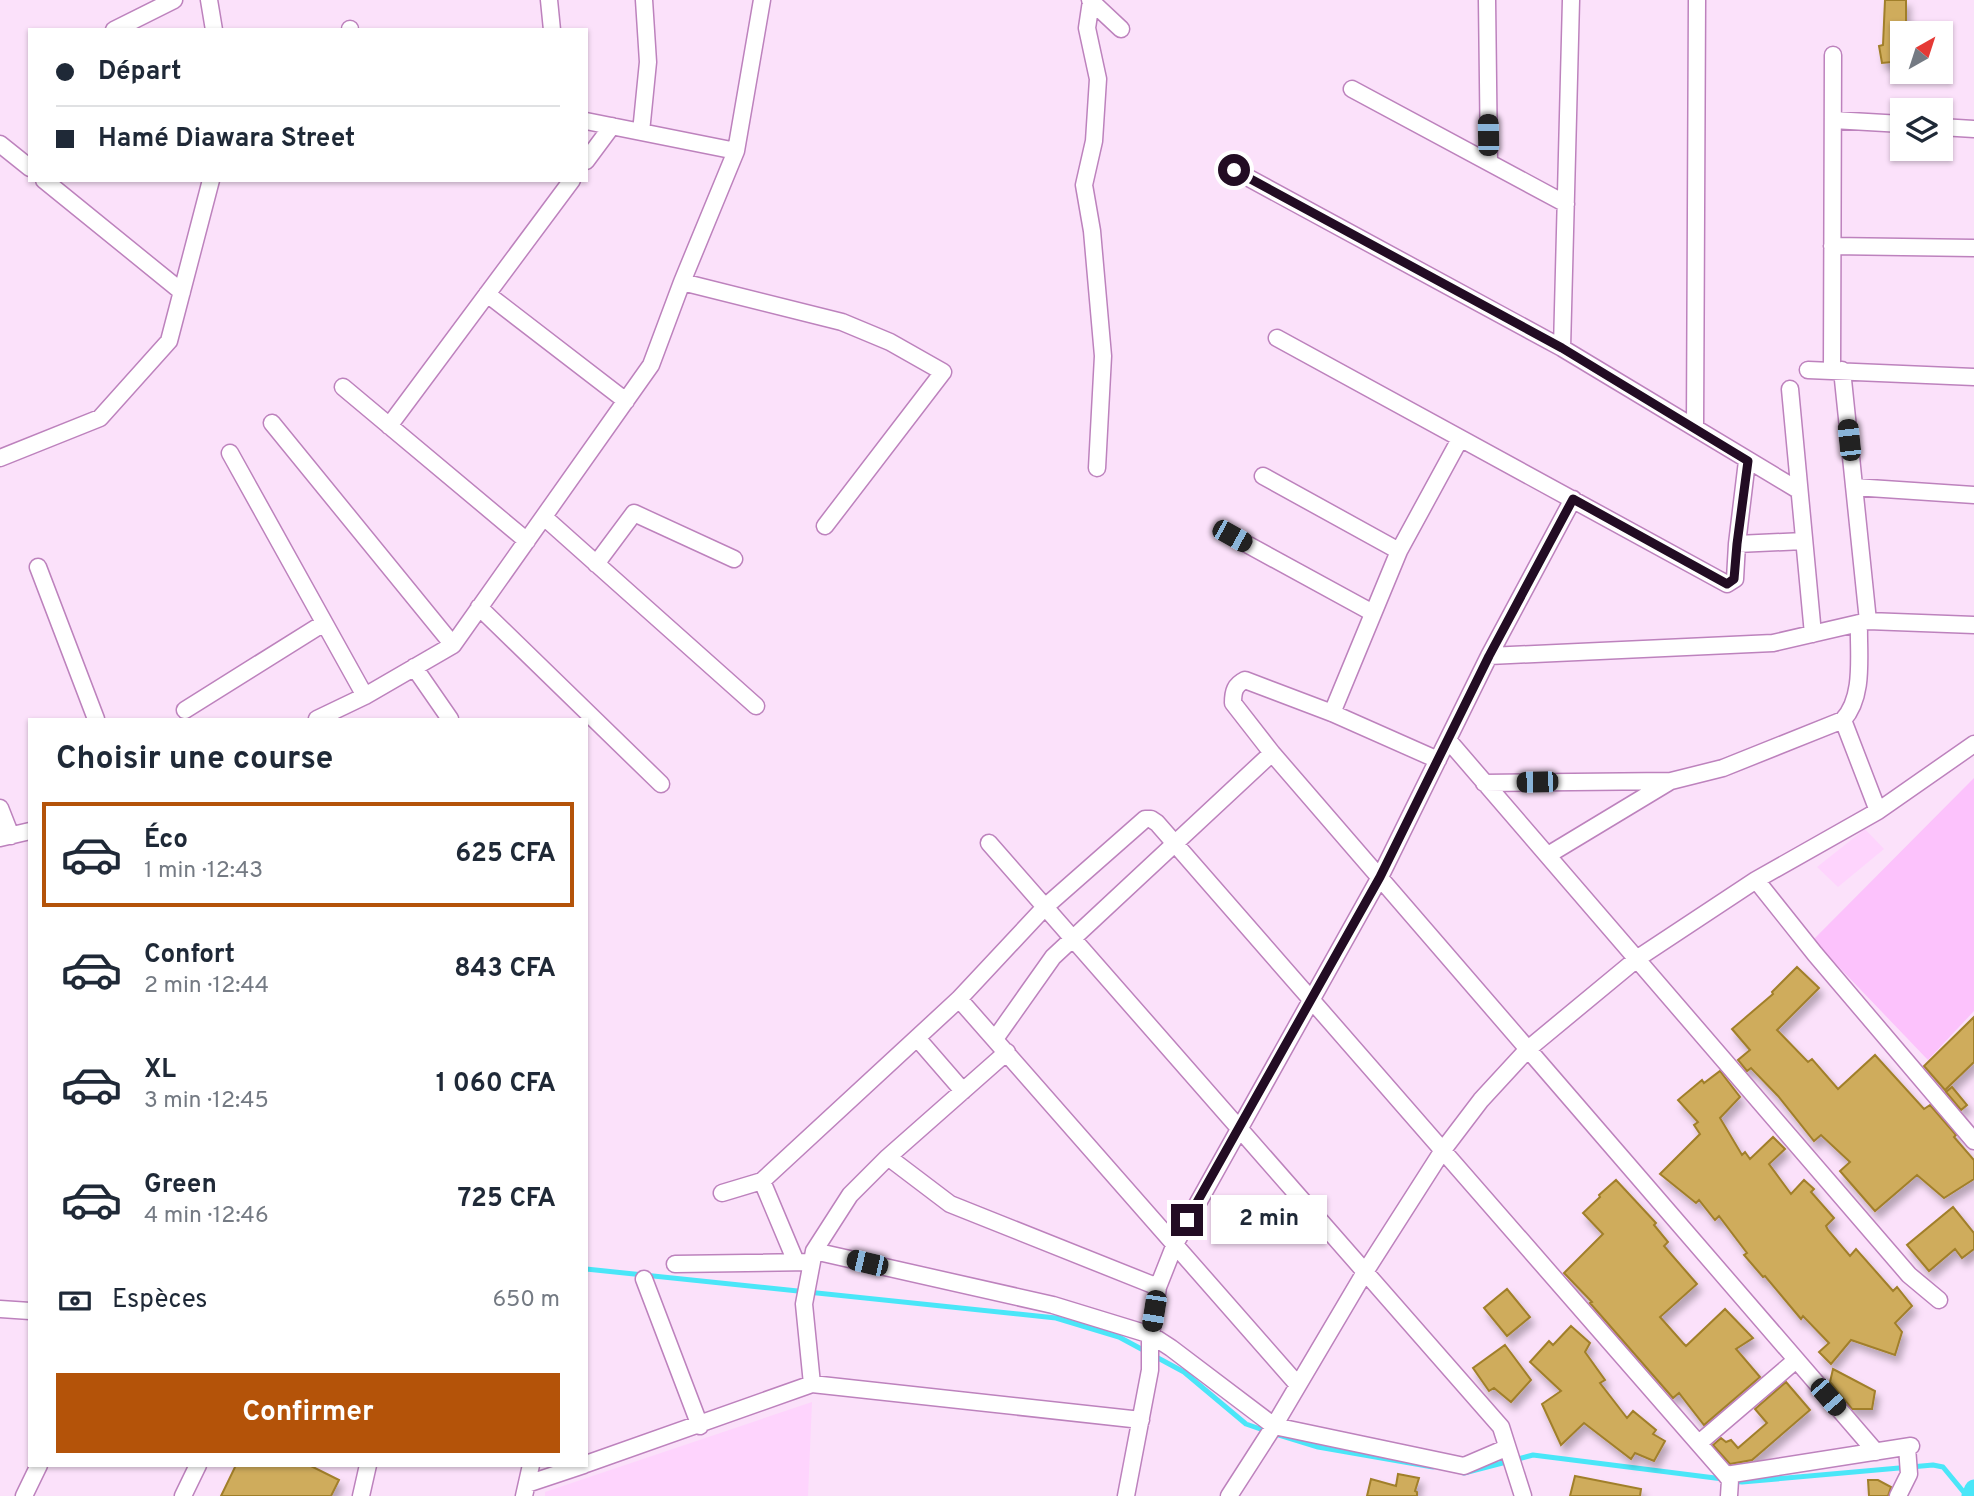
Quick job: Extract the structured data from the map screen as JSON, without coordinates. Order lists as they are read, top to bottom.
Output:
{
  "north": "top right",
  "page": {
    "banner": ["Départ", "Hamé Diawara Street"],
    "heading": "Choisir une course",
    "list": [
      {
        "name": "Éco",
        "note": "1 min · 12:43",
        "value": "625 CFA"
      },
      {
        "name": "Confort",
        "note": "2 min · 12:44",
        "value": "843 CFA"
      },
      {
        "name": "XL",
        "note": "3 min · 12:45",
        "value": "1 060 CFA"
      },
      {
        "name": "Green",
        "note": "4 min · 12:46",
        "value": "725 CFA"
      }
    ],
    "bubble": "2 min",
    "pay": ["Espèces", "650 m"],
    "buttons": "Confirmer"
  }
}
